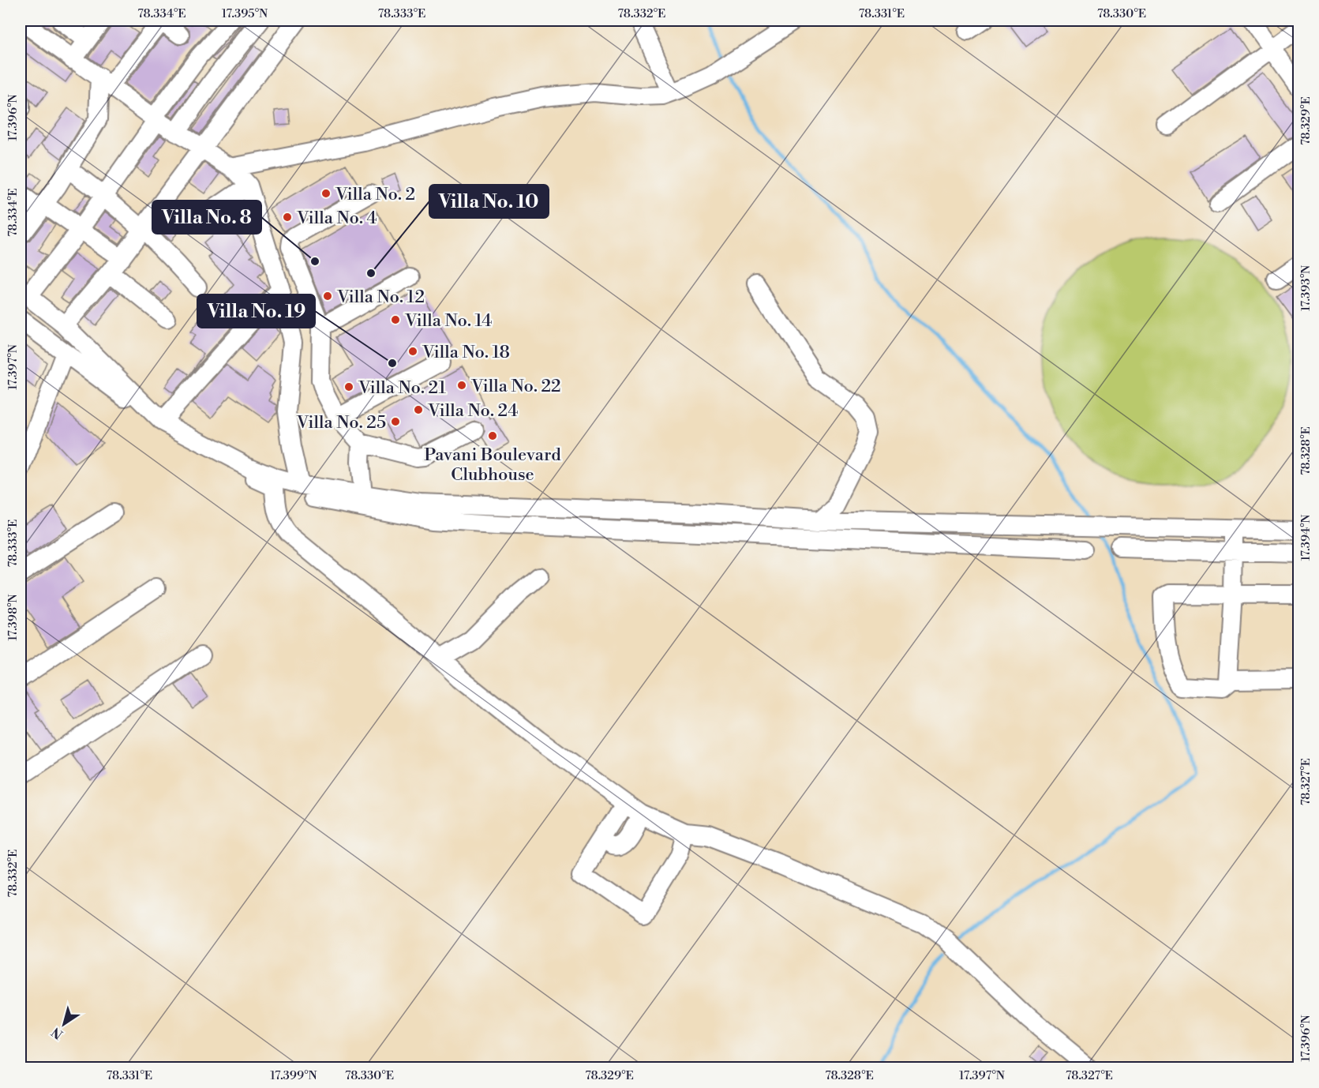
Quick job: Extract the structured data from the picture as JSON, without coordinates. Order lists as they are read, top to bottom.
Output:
{
  "places": [
    "Villa No. 2",
    "Villa No. 4",
    "Villa No. 8",
    "Villa No. 10",
    "Villa No. 12",
    "Villa No. 14",
    "Villa No. 18",
    "Villa No. 19",
    "Villa No. 22",
    "Villa No. 21",
    "Villa No. 24",
    "Villa No. 25",
    "Pavani Boulevard Clubhouse"
  ],
  "north": "bottom left",
  "coordinates": [
    "78.334°E",
    "17.395°N",
    "78.333°E",
    "78.332°E",
    "78.331°E",
    "78.330°E",
    "17.396°N",
    "78.329°E",
    "17.393°N",
    "17.397°N",
    "78.328°E",
    "17.394°N",
    "17.398°N",
    "78.327°E",
    "17.399°N"
  ]
}
